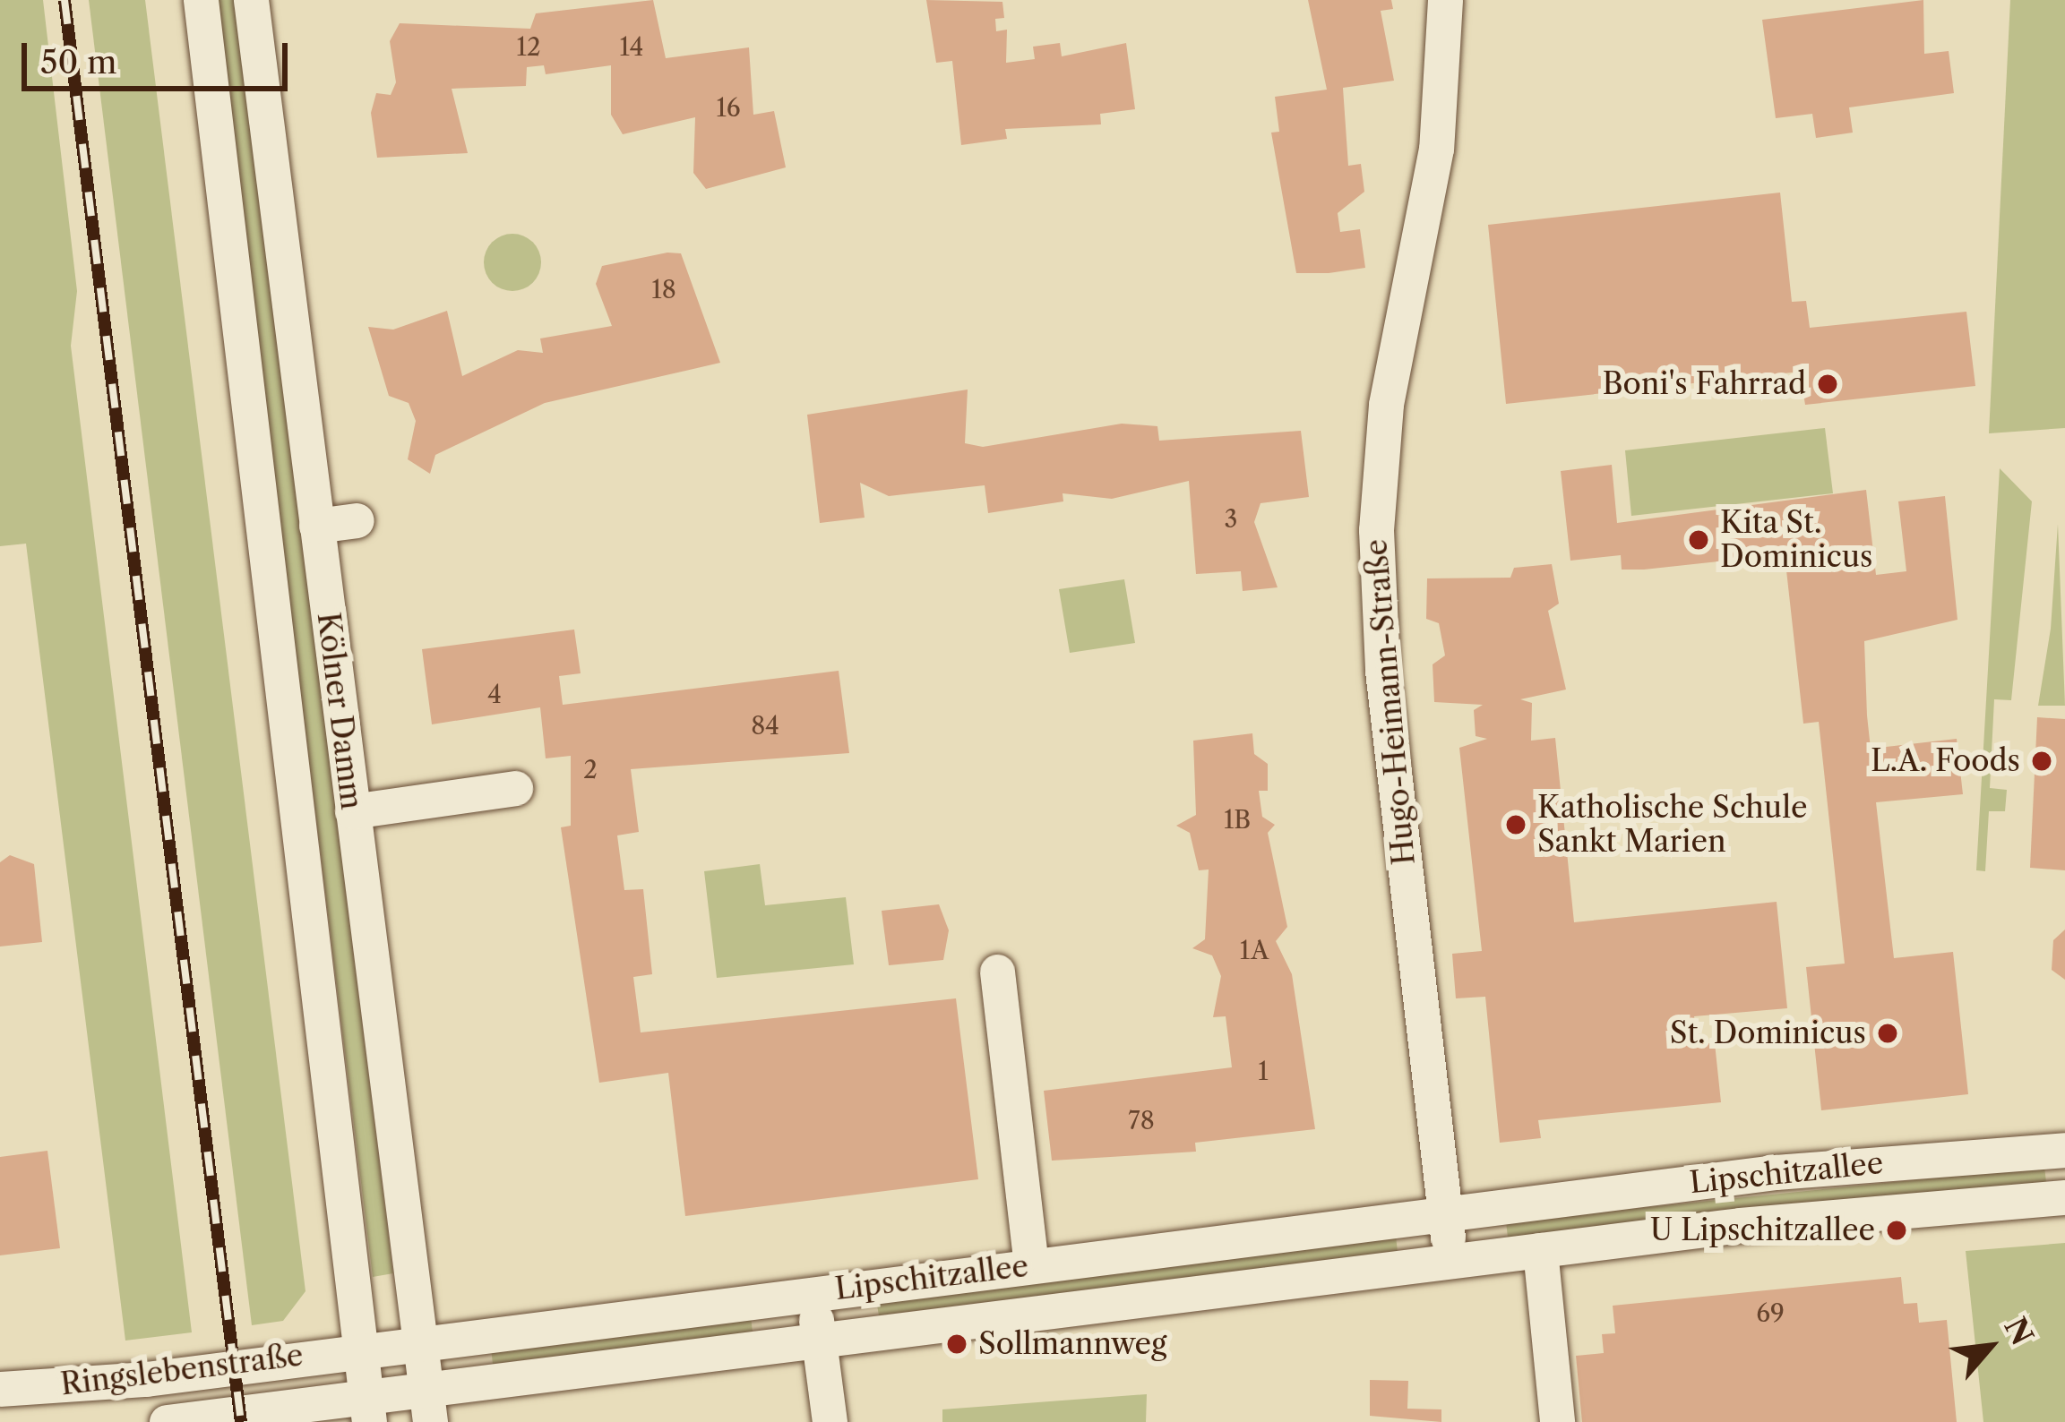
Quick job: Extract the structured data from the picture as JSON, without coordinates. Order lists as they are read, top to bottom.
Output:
{
  "streets": {
    "street": [
      "Hugo-Heimann-Straße",
      "Kölner Damm",
      "Lipschitzallee",
      "Ringslebenstraße"
    ]
  },
  "crossings": [
    ["Hugo-Heimann-Straße", "Lipschitzallee"],
    ["Kölner Damm", "Lipschitzallee"],
    ["Kölner Damm", "Ringslebenstraße"],
    ["Lipschitzallee", "Ringslebenstraße"]
  ],
  "places": [
    "Boni's Fahrrad",
    "Kita St. Dominicus",
    "L.A. Foods",
    "Katholische Schule Sankt Marien",
    "St. Dominicus",
    "U Lipschitzallee",
    "Sollmannweg"
  ],
  "house_numbers": [
    "12",
    "14",
    "16",
    "18",
    "3",
    "4",
    "84",
    "2",
    "1B",
    "1A",
    "1",
    "78",
    "69"
  ],
  "scale_bar": "50 m",
  "north": "top right"
}
